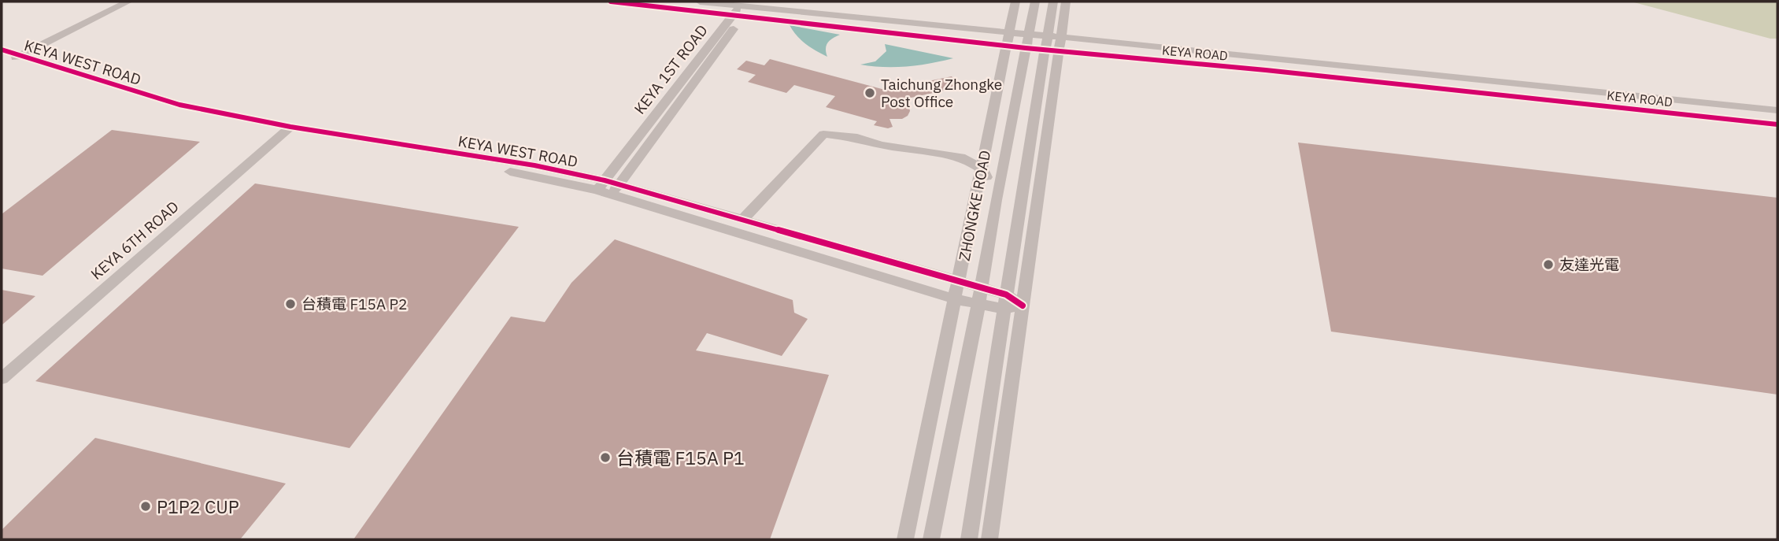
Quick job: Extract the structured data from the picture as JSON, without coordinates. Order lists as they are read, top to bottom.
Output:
{
  "streets": {
    "street": [
      "KEYA ROAD",
      "KEYA WEST ROAD",
      "KEYA 1ST ROAD",
      "ZHONGKE ROAD",
      "KEYA 6TH ROAD"
    ]
  },
  "crossings": [
    ["KEYA ROAD", "KEYA 1ST ROAD"],
    ["KEYA ROAD", "ZHONGKE ROAD"],
    ["KEYA WEST ROAD", "KEYA 1ST ROAD"],
    ["KEYA WEST ROAD", "ZHONGKE ROAD"],
    ["KEYA WEST ROAD", "KEYA 6TH ROAD"]
  ],
  "places": [
    "Taichung Zhongke Post Office",
    "友達光電",
    "台積電 F15A P2",
    "台積電 F15A P1",
    "P1P2 CUP"
  ]
}
